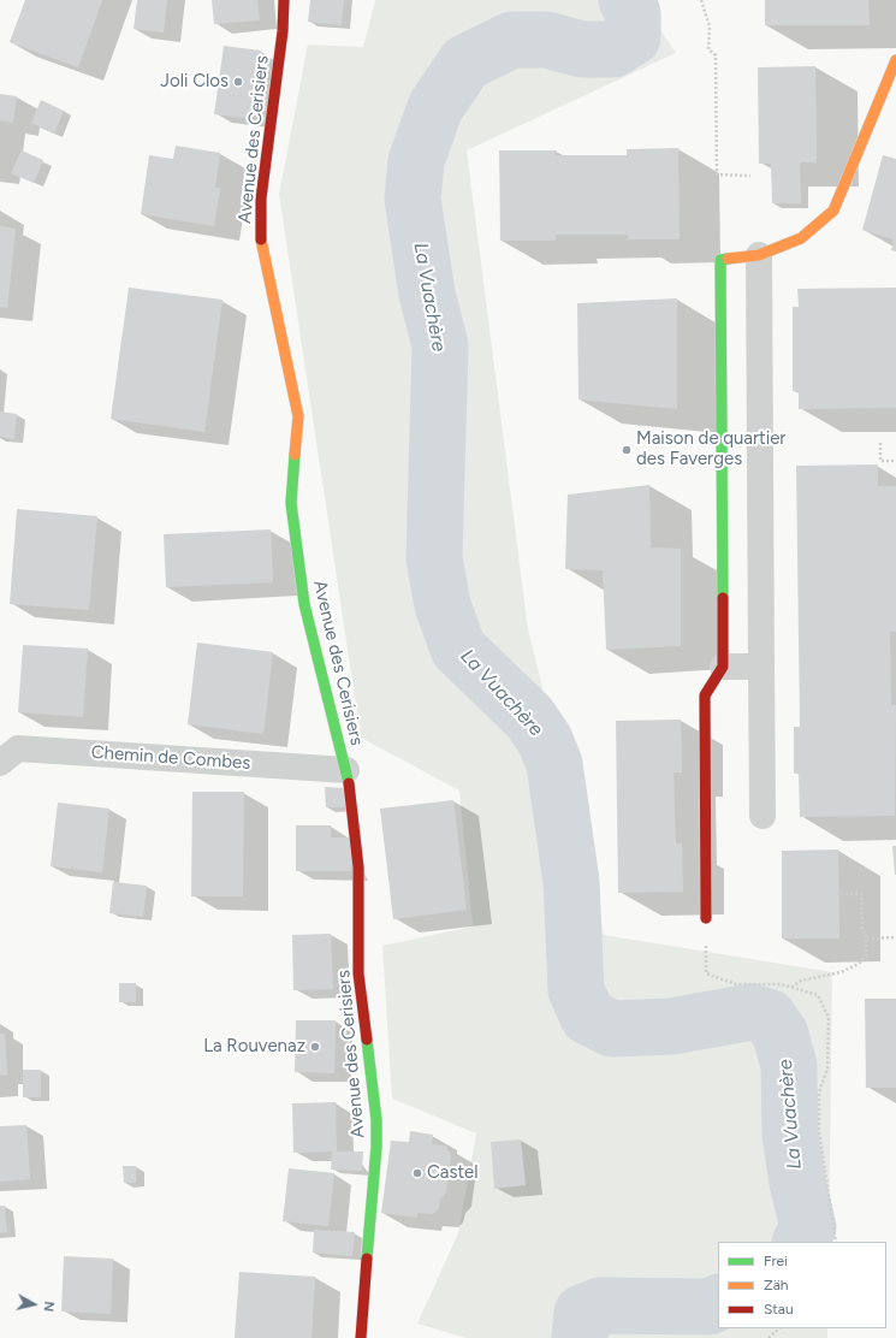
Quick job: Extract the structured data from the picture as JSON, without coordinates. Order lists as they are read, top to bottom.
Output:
{
  "streets": {
    "street": ["Avenue des Cerisiers", "Chemin de Combes"]
  },
  "crossings": [
    ["Avenue des Cerisiers", "Chemin de Combes"]
  ],
  "water": ["La Vuachère"],
  "places": [
    "Joli Clos",
    "Maison de quartier des Faverges",
    "La Rouvenaz",
    "Castel"
  ],
  "legend": ["Frei", "Zäh", "Stau"],
  "north": "right"
}
